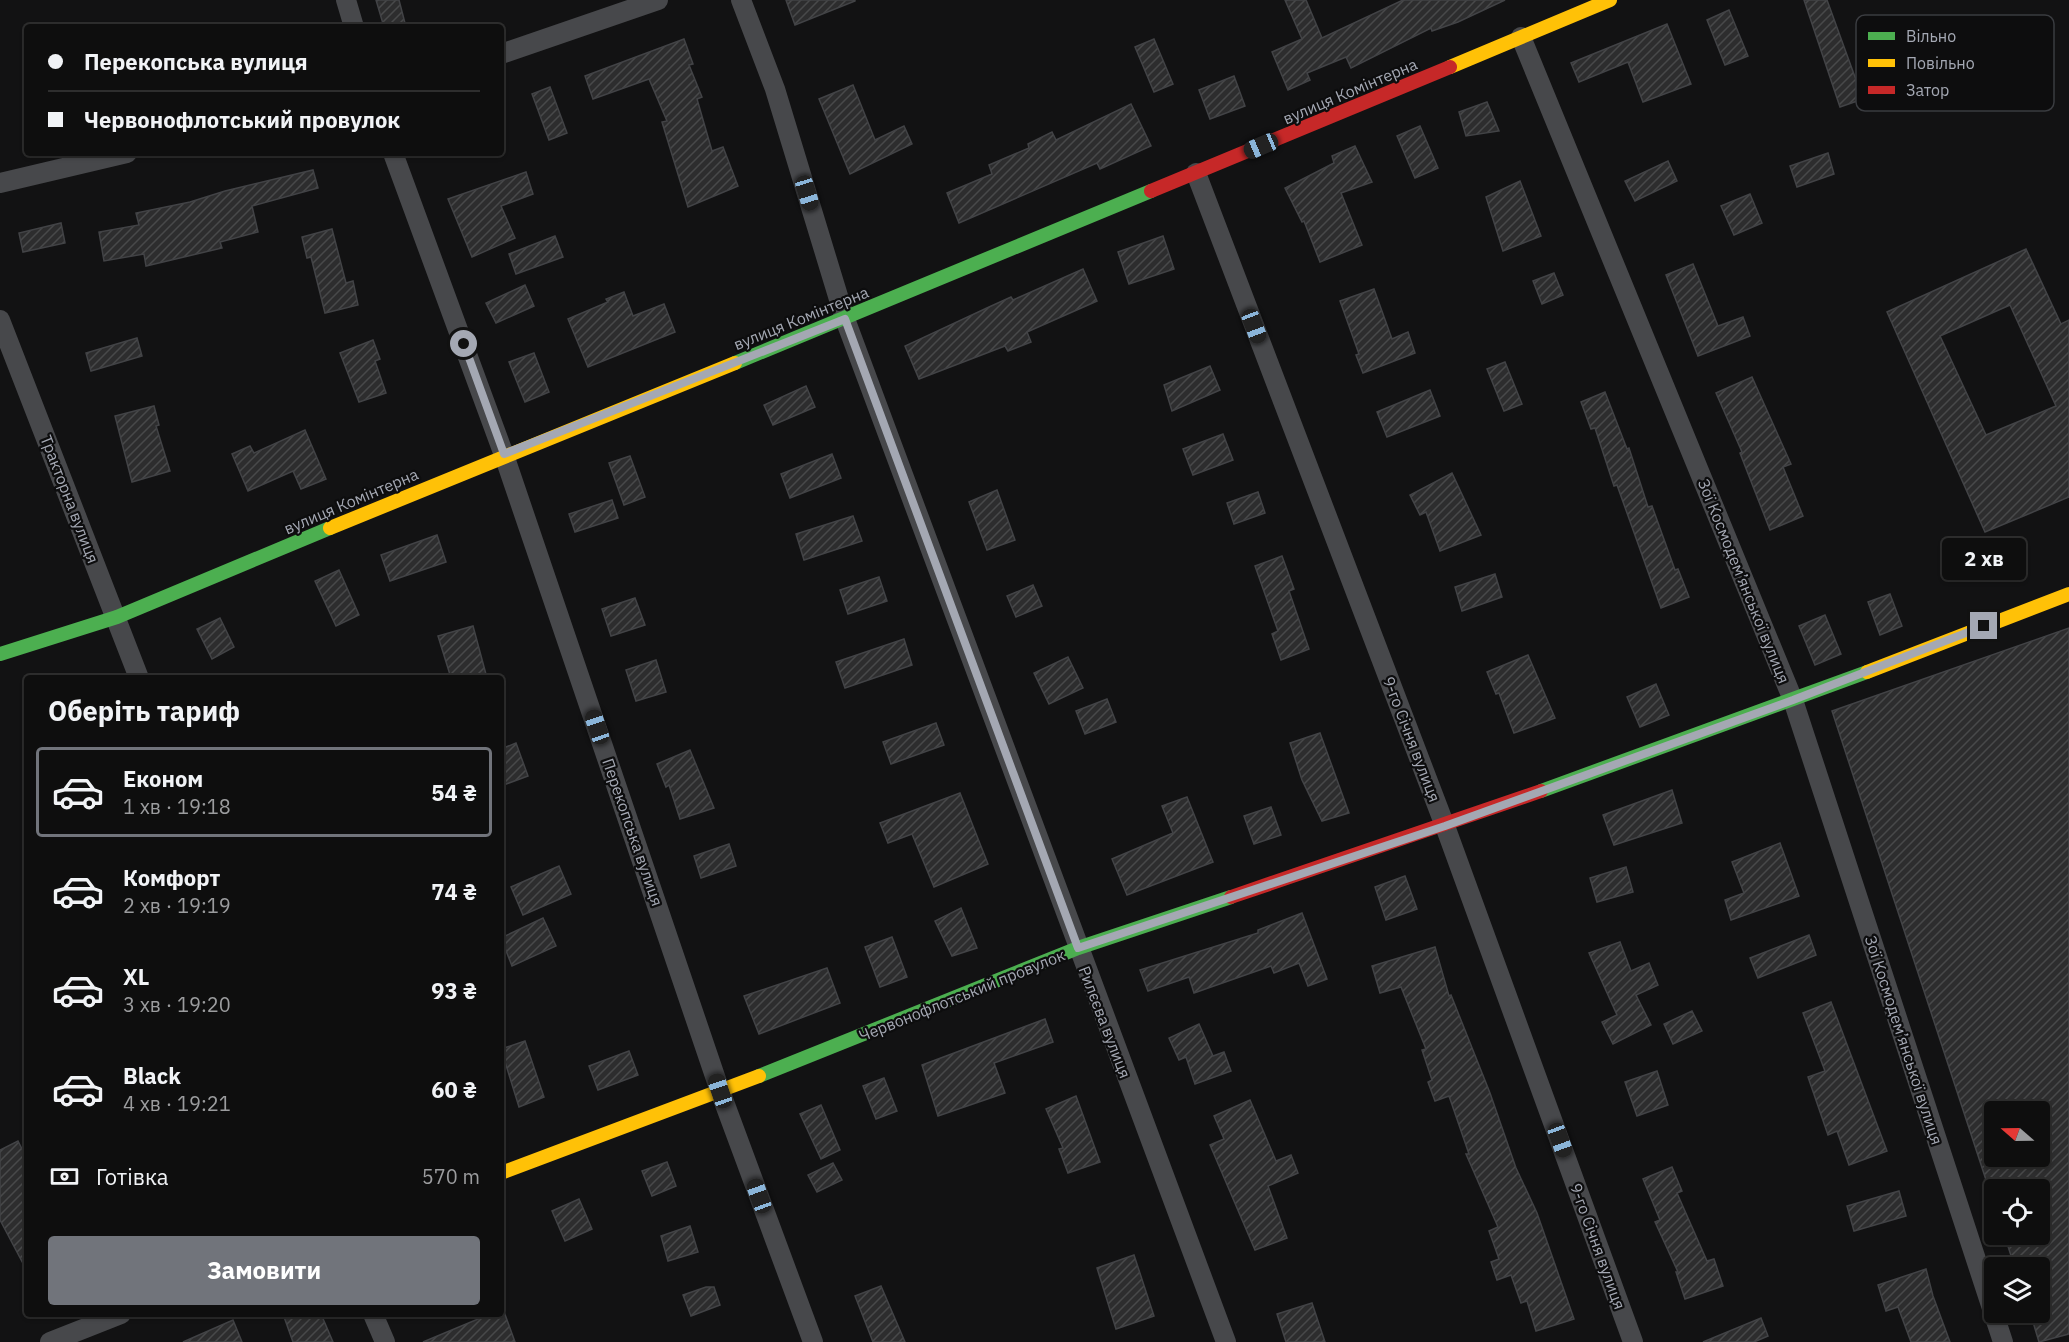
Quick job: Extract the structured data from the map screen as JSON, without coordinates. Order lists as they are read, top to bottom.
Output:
{
  "streets": {
    "main road": ["вулиця Комінтерна", "Червонофлотський провулок"],
    "street": [
      "Тракторна вулиця",
      "Зої Космодем’янської вулиця",
      "9-го Січня вулиця",
      "Перекопська вулиця",
      "Рилєєва вулиця"
    ]
  },
  "crossings": [
    ["вулиця Комінтерна", "Тракторна вулиця"],
    ["вулиця Комінтерна", "Зої Космодем’янської вулиця"],
    ["вулиця Комінтерна", "9-го Січня вулиця"],
    ["вулиця Комінтерна", "Перекопська вулиця"],
    ["вулиця Комінтерна", "Рилєєва вулиця"],
    ["Зої Космодем’янської вулиця", "Червонофлотський провулок"],
    ["9-го Січня вулиця", "Червонофлотський провулок"],
    ["Перекопська вулиця", "Червонофлотський провулок"],
    ["Червонофлотський провулок", "Рилєєва вулиця"]
  ],
  "legend": ["Вільно", "Повільно", "Затор"],
  "north": "left",
  "page": {
    "banner": ["Перекопська вулиця", "Червонофлотський провулок"],
    "bubble": "2 хв",
    "heading": "Оберіть тариф",
    "list": [
      {
        "name": "Економ",
        "note": "1 хв · 19:18",
        "value": "54 ₴"
      },
      {
        "name": "Комфорт",
        "note": "2 хв · 19:19",
        "value": "74 ₴"
      },
      {
        "name": "XL",
        "note": "3 хв · 19:20",
        "value": "93 ₴"
      },
      {
        "name": "Black",
        "note": "4 хв · 19:21",
        "value": "60 ₴"
      }
    ],
    "pay": ["Готівка", "570 m"],
    "buttons": "Замовити"
  }
}
